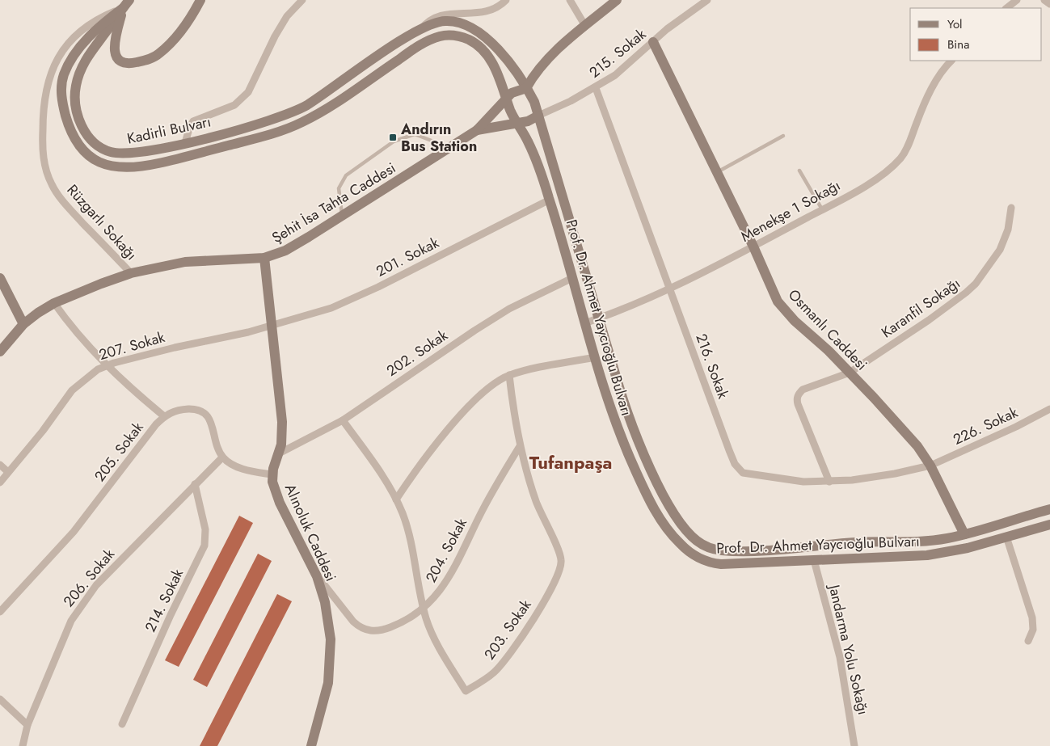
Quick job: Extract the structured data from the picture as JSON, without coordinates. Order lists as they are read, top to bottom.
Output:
{
  "streets": {
    "main road": [
      "Kadirli Bulvarı",
      "Şehit İsa Tahta Caddesi",
      "Prof. Dr. Ahmet Yaycıoğlu Bulvarı",
      "Osmanlı Caddesi",
      "Alınoluk Caddesi"
    ],
    "street": [
      "215. Sokak",
      "Menekşe 1 Sokağı",
      "Rüzgarlı Sokağı",
      "201. Sokak",
      "Karanfil Sokağı",
      "207. Sokak",
      "202. Sokak",
      "216. Sokak",
      "226. Sokak",
      "205. Sokak",
      "204. Sokak",
      "206. Sokak",
      "214. Sokak",
      "203. Sokak",
      "Jandarma Yolu Sokağı"
    ]
  },
  "crossings": [
    ["215. Sokak", "Kadirli Bulvarı"],
    ["215. Sokak", "Şehit İsa Tahta Caddesi"],
    ["215. Sokak", "Prof. Dr. Ahmet Yaycıoğlu Bulvarı"],
    ["215. Sokak", "Osmanlı Caddesi"],
    ["215. Sokak", "216. Sokak"],
    ["Kadirli Bulvarı", "Şehit İsa Tahta Caddesi"],
    ["Kadirli Bulvarı", "Rüzgarlı Sokağı"],
    ["Kadirli Bulvarı", "Prof. Dr. Ahmet Yaycıoğlu Bulvarı"],
    ["Şehit İsa Tahta Caddesi", "Rüzgarlı Sokağı"],
    ["Şehit İsa Tahta Caddesi", "Prof. Dr. Ahmet Yaycıoğlu Bulvarı"],
    ["Şehit İsa Tahta Caddesi", "Alınoluk Caddesi"],
    ["Menekşe 1 Sokağı", "Prof. Dr. Ahmet Yaycıoğlu Bulvarı"],
    ["Menekşe 1 Sokağı", "Osmanlı Caddesi"],
    ["Menekşe 1 Sokağı", "216. Sokak"],
    ["201. Sokak", "Prof. Dr. Ahmet Yaycıoğlu Bulvarı"],
    ["201. Sokak", "207. Sokak"],
    ["201. Sokak", "Alınoluk Caddesi"],
    ["Karanfil Sokağı", "Osmanlı Caddesi"],
    ["Karanfil Sokağı", "216. Sokak"],
    ["Prof. Dr. Ahmet Yaycıoğlu Bulvarı", "Osmanlı Caddesi"],
    ["Prof. Dr. Ahmet Yaycıoğlu Bulvarı", "202. Sokak"],
    ["Prof. Dr. Ahmet Yaycıoğlu Bulvarı", "Jandarma Yolu Sokağı"],
    ["Osmanlı Caddesi", "216. Sokak"],
    ["Osmanlı Caddesi", "226. Sokak"],
    ["207. Sokak", "Alınoluk Caddesi"],
    ["202. Sokak", "Alınoluk Caddesi"],
    ["202. Sokak", "203. Sokak"],
    ["216. Sokak", "226. Sokak"],
    ["205. Sokak", "206. Sokak"],
    ["Alınoluk Caddesi", "204. Sokak"],
    ["204. Sokak", "203. Sokak"],
    ["206. Sokak", "214. Sokak"]
  ],
  "districts": ["Tufanpaşa"],
  "places": {
    "transit": ["Andırın Bus Station"]
  },
  "legend": ["Yol", "Bina"]
}
